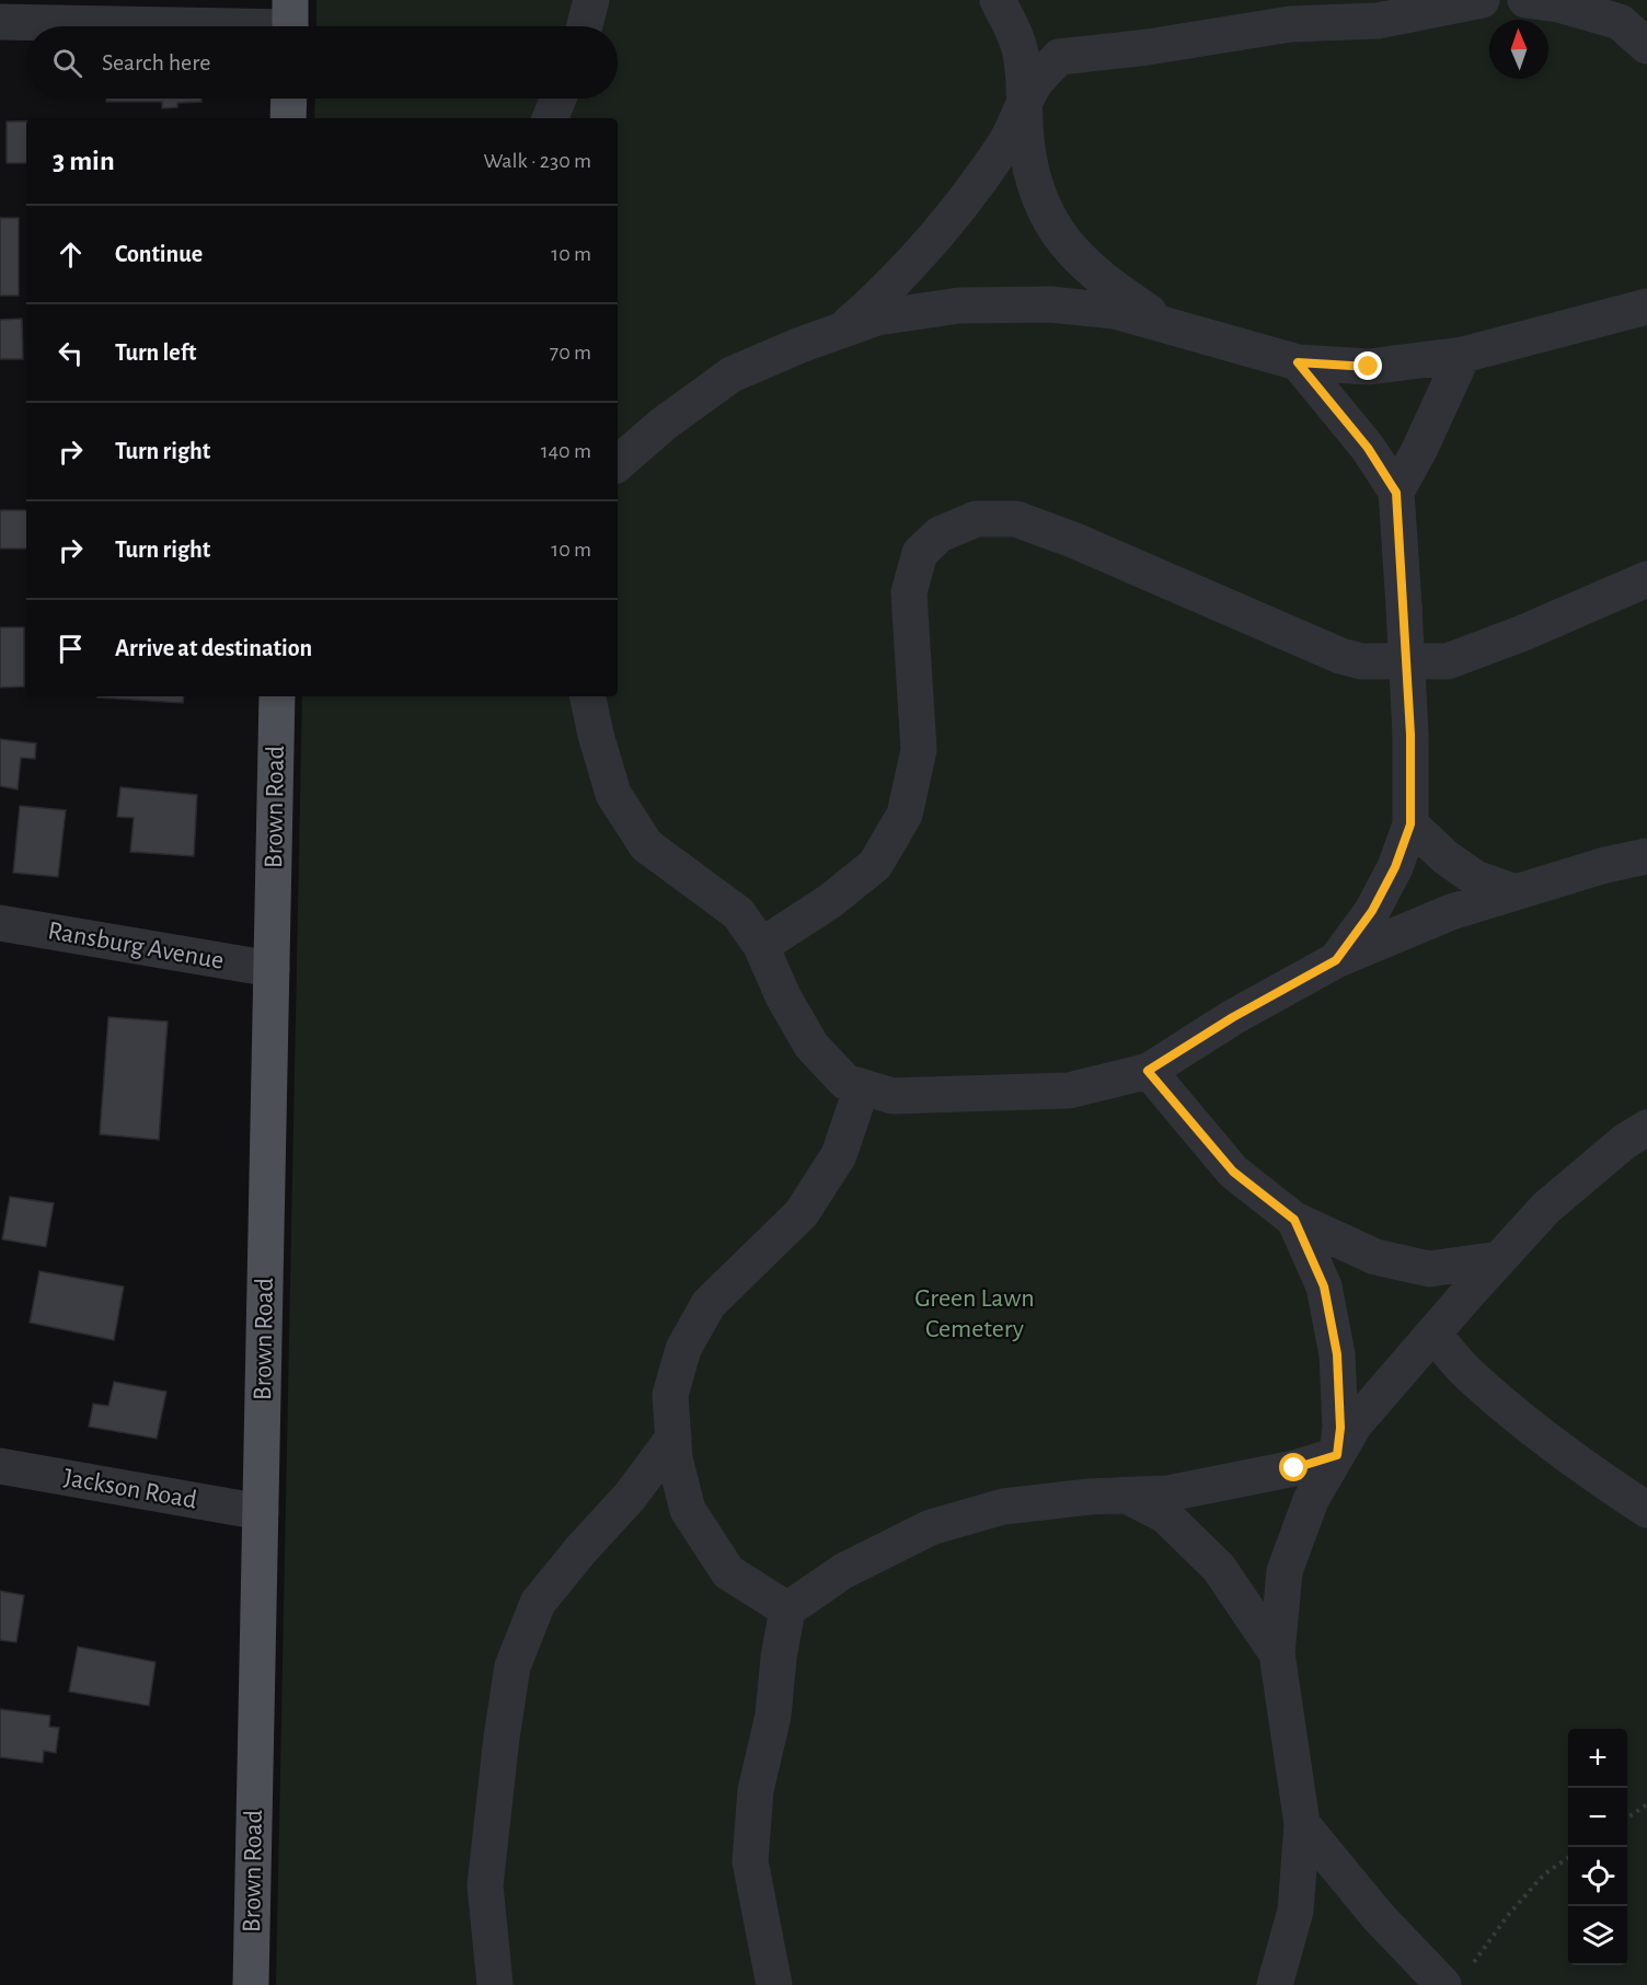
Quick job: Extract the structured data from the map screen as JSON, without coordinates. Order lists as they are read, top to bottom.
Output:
{
  "streets": {
    "main road": ["Brown Road"],
    "street": ["Ransburg Avenue", "Jackson Road"]
  },
  "crossings": [
    ["Brown Road", "Ransburg Avenue"],
    ["Brown Road", "Jackson Road"]
  ],
  "parks": ["Green Lawn Cemetery"],
  "north": "top",
  "page": {
    "search": "Search here",
    "heading": ["3 min", "Walk · 230 m"],
    "list": [
      ["Continue", "10 m"],
      ["Turn left", "70 m"],
      ["Turn right", "140 m"],
      ["Turn right", "10 m"],
      "Arrive at destination"
    ],
    "map_buttons": ["+", "−"]
  }
}
